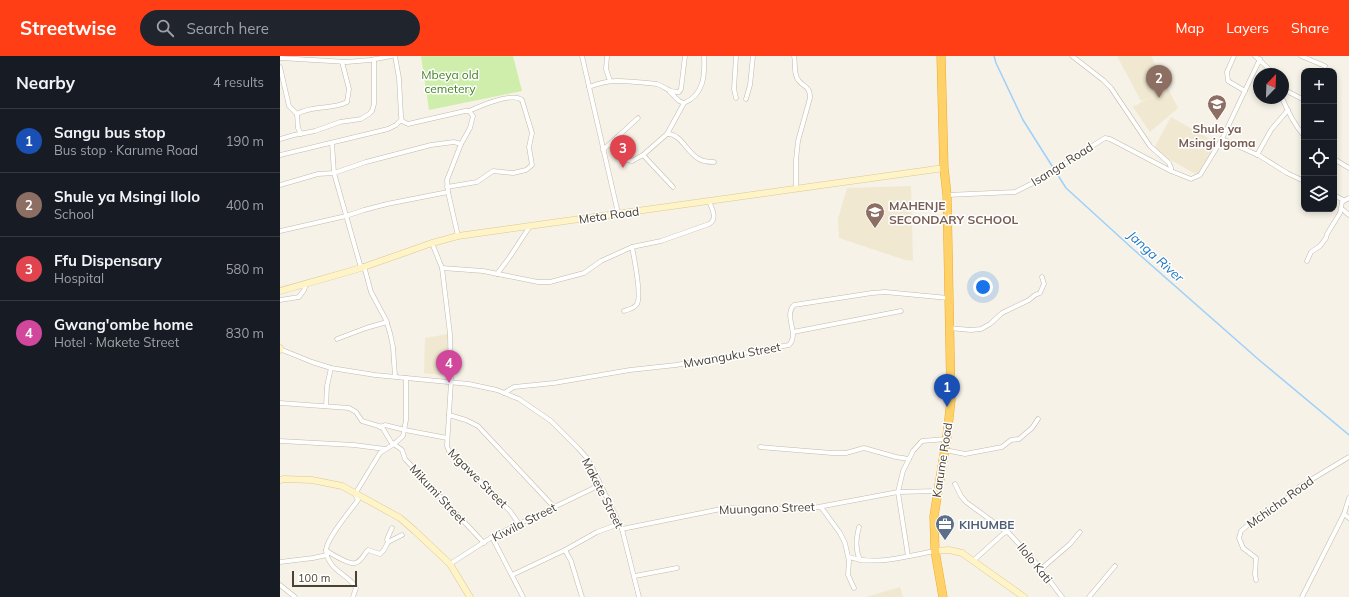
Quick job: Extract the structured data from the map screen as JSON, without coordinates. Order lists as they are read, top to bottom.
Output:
{
  "streets": {
    "highway": ["Karume Road"],
    "street": [
      "Isanga Road",
      "Meta Road",
      "Mwanguku Street",
      "Mgawe Street",
      "Makete Street",
      "Mikumi Street",
      "Mchicha Road",
      "Muungano Street",
      "Kiwila Street",
      "Ilolo Kati"
    ]
  },
  "crossings": [
    ["Isanga Road", "Karume Road"],
    ["Meta Road", "Karume Road"],
    ["Meta Road", "Mgawe Street"],
    ["Mwanguku Street", "Karume Road"],
    ["Mwanguku Street", "Makete Street"],
    ["Karume Road", "Muungano Street"],
    ["Mgawe Street", "Makete Street"],
    ["Mgawe Street", "Kiwila Street"],
    ["Makete Street", "Muungano Street"],
    ["Makete Street", "Kiwila Street"],
    ["Mikumi Street", "Kiwila Street"]
  ],
  "water": ["Janga River"],
  "parks": ["Mbeya old cemetery"],
  "places": {
    "school or university": ["Shule ya Msingi Igoma", "MAHENJE SECONDARY SCHOOL"],
    "office": ["KIHUMBE"]
  },
  "scale_bar": "100 m",
  "north": "top right",
  "page": {
    "header": "Streetwise",
    "search": "Search here",
    "nav": ["Map", "Layers", "Share"],
    "heading": ["Nearby", "4 results"],
    "pins": [
      "2",
      "3",
      "4",
      "1"
    ],
    "map_buttons": ["+", "−"],
    "list": [
      {
        "mark": "1",
        "name": "Sangu bus stop",
        "note": "Bus stop · Karume Road",
        "value": "190 m"
      },
      {
        "mark": "2",
        "name": "Shule ya Msingi Ilolo",
        "note": "School",
        "value": "400 m"
      },
      {
        "mark": "3",
        "name": "Ffu Dispensary",
        "note": "Hospital",
        "value": "580 m"
      },
      {
        "mark": "4",
        "name": "Gwang'ombe home",
        "note": "Hotel · Makete Street",
        "value": "830 m"
      }
    ],
    "scale": "100 m"
  }
}
